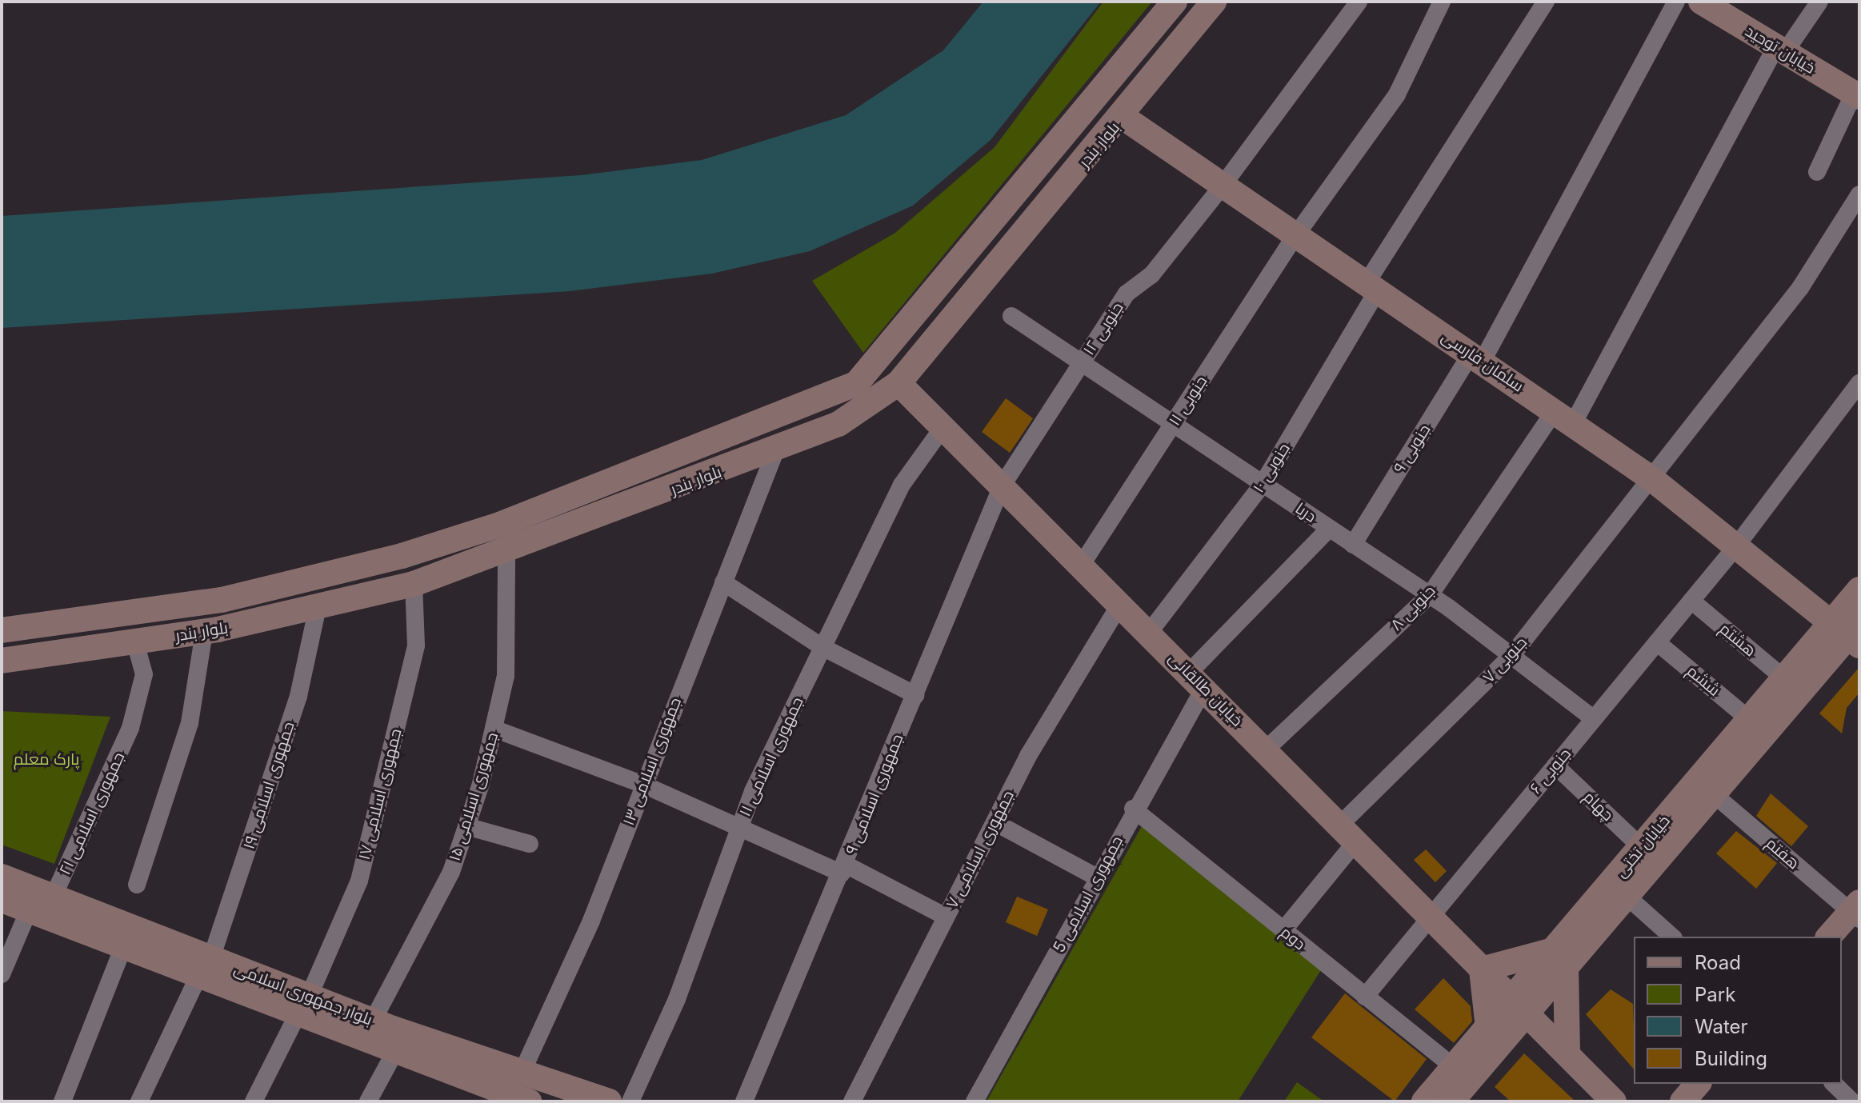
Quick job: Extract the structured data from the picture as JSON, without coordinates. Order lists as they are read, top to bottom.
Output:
{
  "streets": {
    "main road": [
      "خیابان توحید",
      "بلوار بندر",
      "سلمان فارسی",
      "خیابان طالقانی",
      "خیابان تختی",
      "بلوار جمهوری اسلامی"
    ],
    "street": [
      "۱۲ جنوبی",
      "۱۱ جنوبی",
      "۹ جنوبی",
      "۱۰ جنوبی",
      "دریا",
      "۸ جنوبی",
      "هشتم",
      "۷ جنوبی",
      "ششم",
      "جمهوری اسلامی ۱۱",
      "جمهوری اسلامی ۱۳",
      "۶ جنوبی",
      "جمهوری اسلامی ۱۹",
      "جمهوری اسلامی ۱۷",
      "جمهوری اسلامی ۹",
      "جمهوری اسلامی ۱۵",
      "چهام",
      "جمهوری اسلامی ۲۱",
      "جمهوری اسلامی ۷",
      "هفتم",
      "جمهوری اسلامی 5",
      "دوم"
    ]
  },
  "crossings": [
    ["خیابان توحید", "۸ جنوبی"],
    ["بلوار بندر", "سلمان فارسی"],
    ["بلوار بندر", "خیابان طالقانی"],
    ["بلوار بندر", "جمهوری اسلامی ۱۳"],
    ["بلوار بندر", "جمهوری اسلامی ۱۹"],
    ["بلوار بندر", "جمهوری اسلامی ۱۷"],
    ["بلوار بندر", "جمهوری اسلامی ۱۵"],
    ["بلوار بندر", "جمهوری اسلامی ۲۱"],
    ["۱۲ جنوبی", "سلمان فارسی"],
    ["۱۲ جنوبی", "دریا"],
    ["۱۲ جنوبی", "خیابان طالقانی"],
    ["۱۲ جنوبی", "جمهوری اسلامی ۹"],
    ["سلمان فارسی", "۱۱ جنوبی"],
    ["سلمان فارسی", "۹ جنوبی"],
    ["سلمان فارسی", "۱۰ جنوبی"],
    ["سلمان فارسی", "۸ جنوبی"],
    ["سلمان فارسی", "۷ جنوبی"],
    ["سلمان فارسی", "۶ جنوبی"],
    ["سلمان فارسی", "خیابان تختی"],
    ["۱۱ جنوبی", "دریا"],
    ["۱۱ جنوبی", "خیابان طالقانی"],
    ["۹ جنوبی", "دریا"],
    ["۱۰ جنوبی", "دریا"],
    ["۱۰ جنوبی", "خیابان طالقانی"],
    ["دریا", "۸ جنوبی"],
    ["دریا", "۷ جنوبی"],
    ["دریا", "۶ جنوبی"],
    ["۸ جنوبی", "خیابان طالقانی"],
    ["هشتم", "۶ جنوبی"],
    ["هشتم", "خیابان تختی"],
    ["۷ جنوبی", "خیابان طالقانی"],
    ["۷ جنوبی", "دوم"],
    ["ششم", "۶ جنوبی"],
    ["ششم", "خیابان تختی"],
    ["خیابان طالقانی", "جمهوری اسلامی ۱۱"],
    ["خیابان طالقانی", "۶ جنوبی"],
    ["خیابان طالقانی", "جمهوری اسلامی ۹"],
    ["خیابان طالقانی", "خیابان تختی"],
    ["خیابان طالقانی", "جمهوری اسلامی ۷"],
    ["خیابان طالقانی", "جمهوری اسلامی 5"],
    ["جمهوری اسلامی ۱۳", "بلوار جمهوری اسلامی"],
    ["۶ جنوبی", "چهام"],
    ["۶ جنوبی", "دوم"],
    ["جمهوری اسلامی ۱۹", "بلوار جمهوری اسلامی"],
    ["جمهوری اسلامی ۱۷", "بلوار جمهوری اسلامی"],
    ["جمهوری اسلامی ۱۵", "بلوار جمهوری اسلامی"],
    ["چهام", "خیابان تختی"],
    ["جمهوری اسلامی ۲۱", "بلوار جمهوری اسلامی"],
    ["خیابان تختی", "هفتم"],
    ["خیابان تختی", "دوم"],
    ["جمهوری اسلامی 5", "دوم"]
  ],
  "parks": ["پارک معلم"],
  "legend": [
    "Road",
    "Park",
    "Water",
    "Building"
  ]
}
